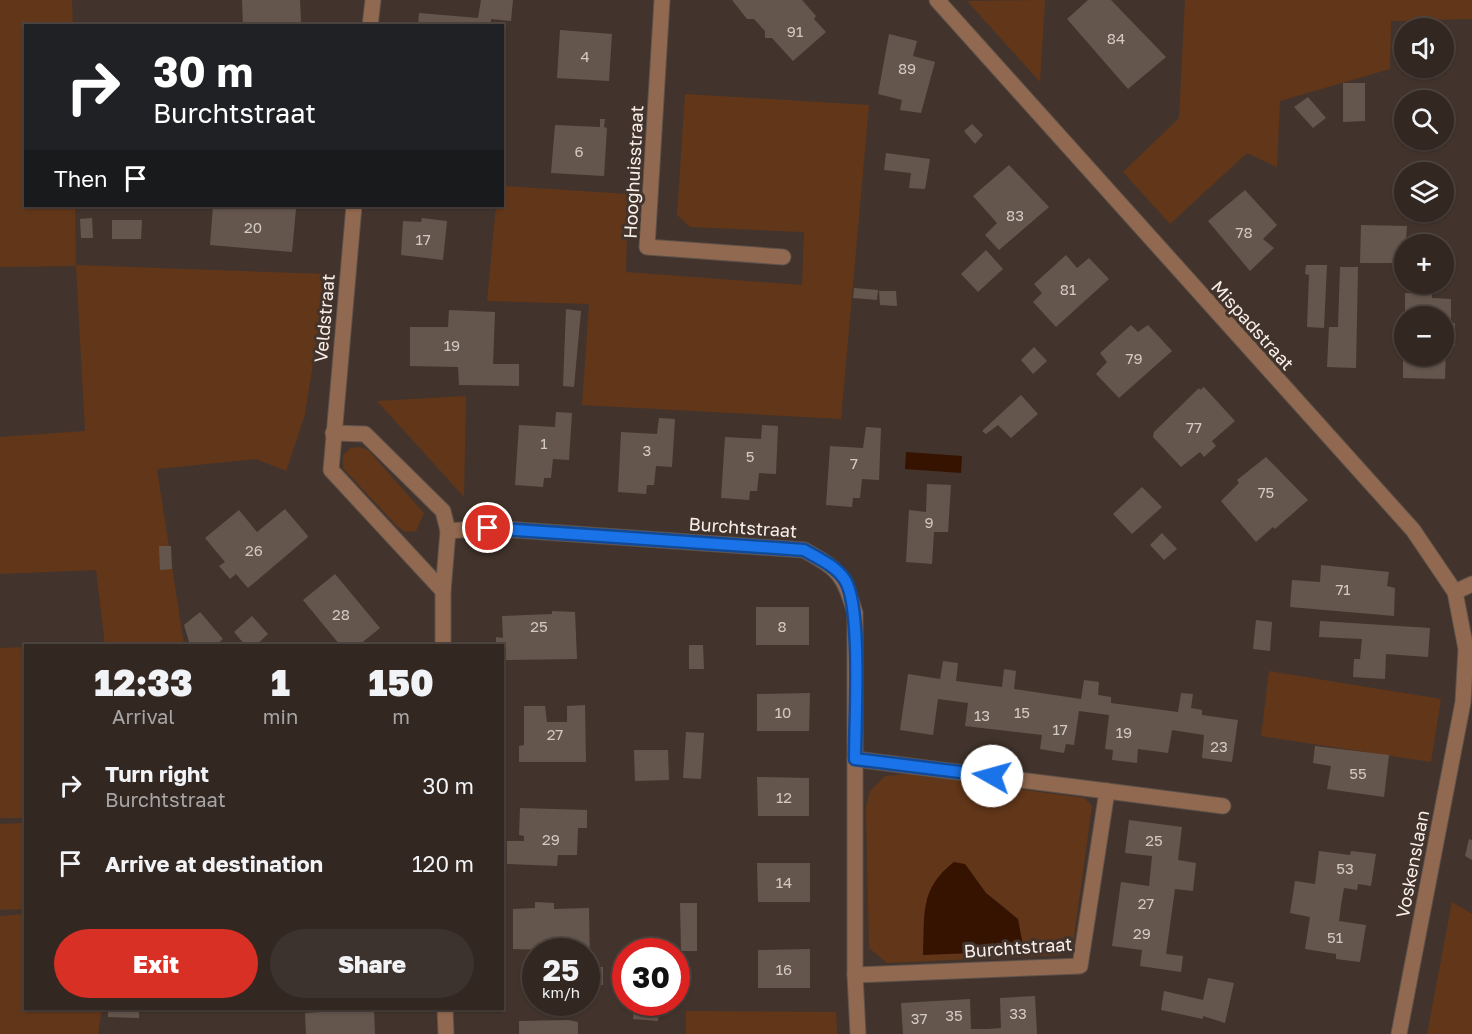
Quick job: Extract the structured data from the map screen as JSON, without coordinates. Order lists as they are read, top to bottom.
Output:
{
  "streets": {
    "street": [
      "Hooghuisstraat",
      "Veldstraat",
      "Mispadstraat",
      "Burchtstraat",
      "Voskenslaan"
    ]
  },
  "crossings": [
    ["Mispadstraat", "Voskenslaan"]
  ],
  "house_numbers": [
    "91",
    "84",
    "4",
    "89",
    "6",
    "83",
    "20",
    "78",
    "17",
    "81",
    "19",
    "79",
    "77",
    "1",
    "3",
    "5",
    "7",
    "75",
    "9",
    "26",
    "71",
    "28",
    "25",
    "8",
    "10",
    "15",
    "13",
    "17",
    "19",
    "27",
    "23",
    "55",
    "12",
    "29",
    "25",
    "53",
    "14",
    "27",
    "29",
    "51",
    "16",
    "33",
    "35",
    "37"
  ],
  "page": {
    "map_buttons": ["+", "−"],
    "turn": ["30 m", "Burchtstraat"],
    "then": "Then",
    "eta": [
      "12:33",
      "Arrival",
      "1",
      "min",
      "150",
      "m"
    ],
    "list": [
      {
        "name": "Turn right",
        "note": "Burchtstraat",
        "value": "30 m"
      },
      {
        "name": "Arrive at destination",
        "value": "120 m"
      }
    ],
    "buttons": ["Exit", "Share"],
    "speed": "25 km/h",
    "limit": "30"
  }
}
